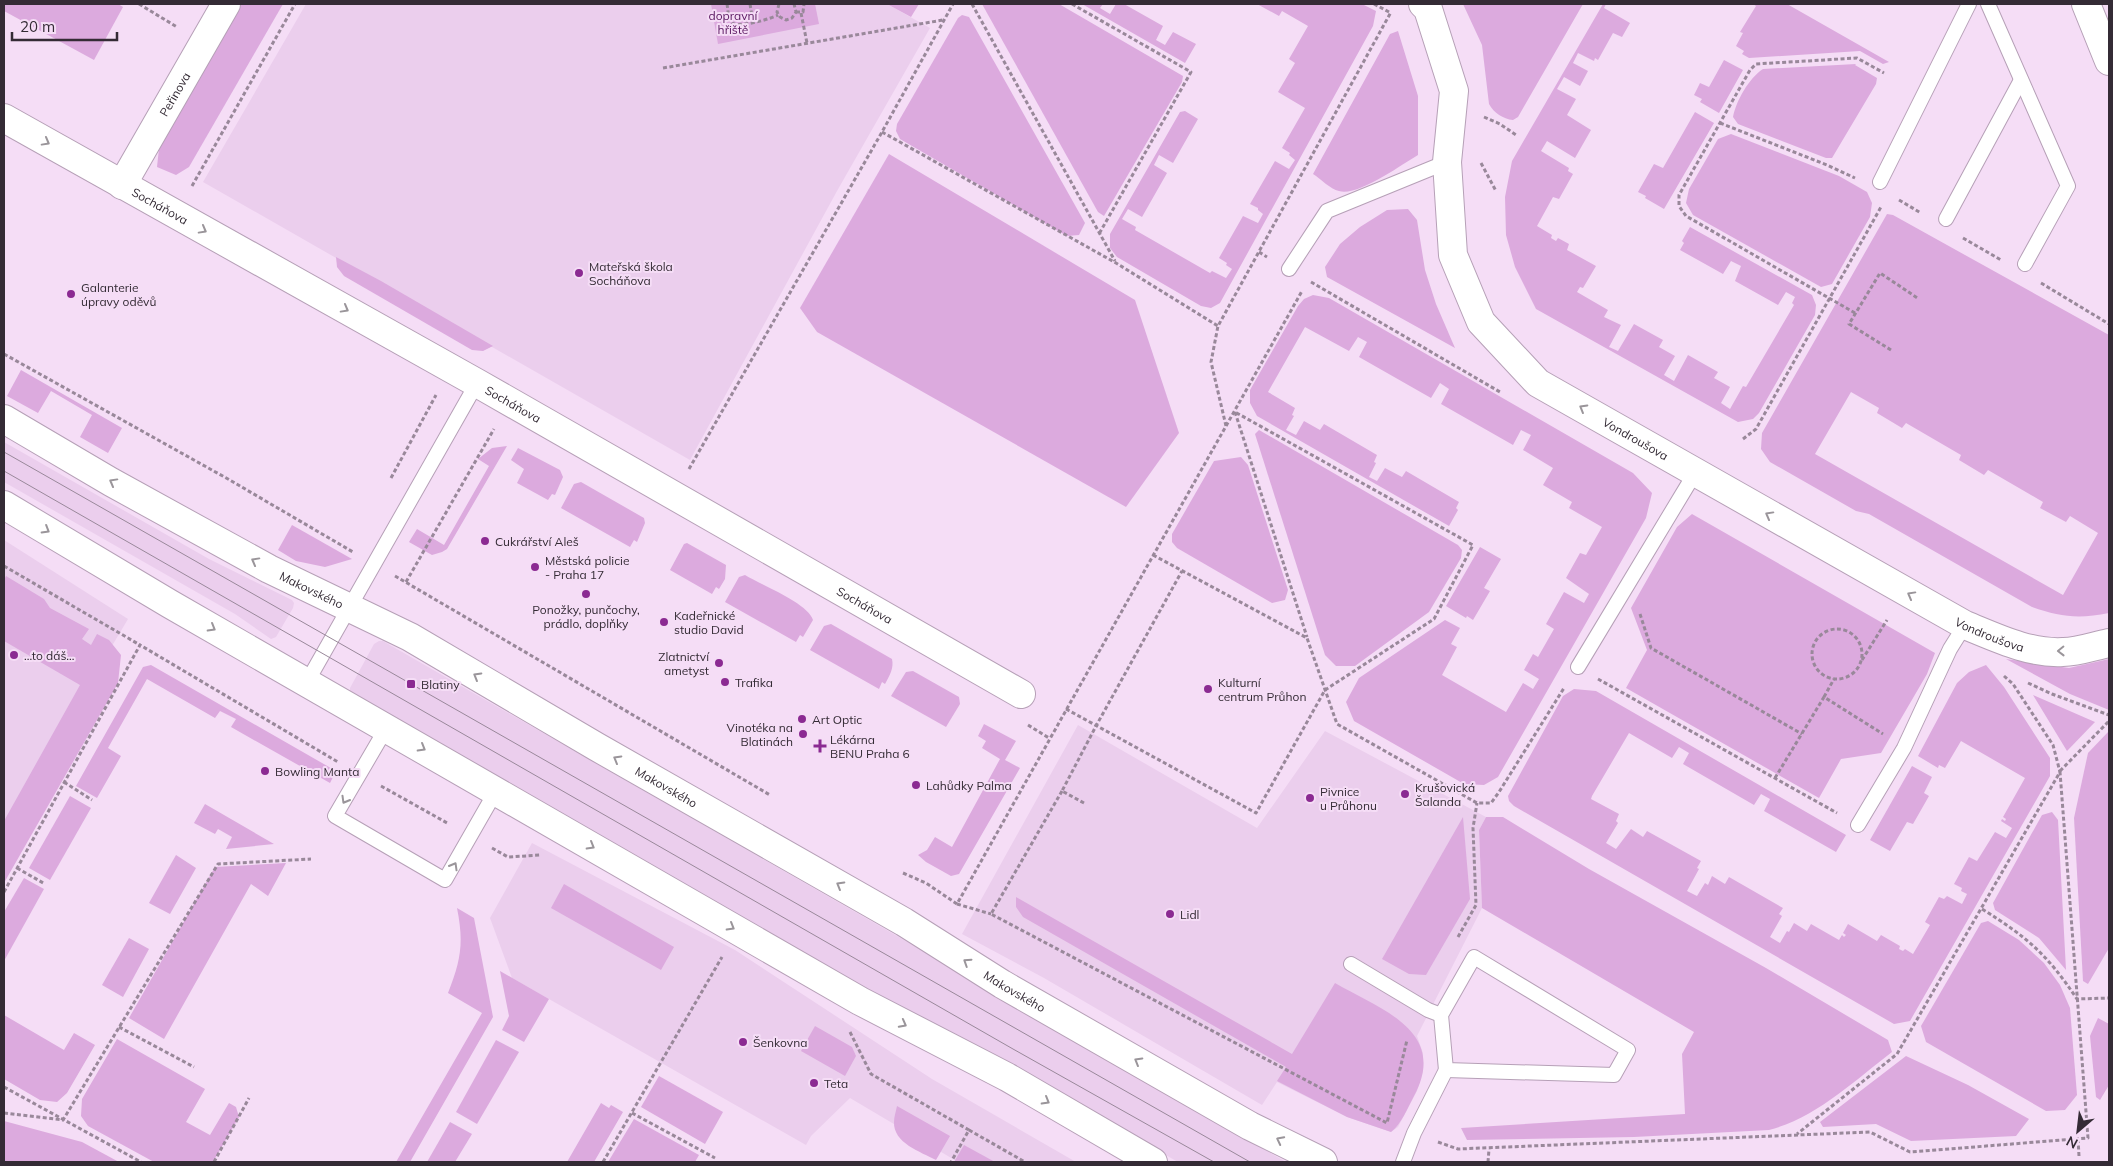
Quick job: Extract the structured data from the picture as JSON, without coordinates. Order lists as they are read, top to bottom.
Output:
{
  "streets": {
    "street": [
      "Peřinova",
      "Socháňova",
      "Vondroušova",
      "Makovského"
    ]
  },
  "crossings": [
    ["Peřinova", "Socháňova"]
  ],
  "one_way": ["Socháňova", "Vondroušova"],
  "parks": ["dopravní hřiště"],
  "places": {
    "other": [
      "Mateřská škola Socháňova",
      "Galanterie úpravy oděvů",
      "Cukrářství Aleš",
      "Městská policie - Praha 17",
      "Ponožky, punčochy, prádlo, doplňky",
      "Kadeřnické studio David",
      "…to dáš…",
      "Zlatnictví ametyst",
      "Trafika",
      "Kulturní centrum Průhon",
      "Art Optic",
      "Vinotéka na Blatinách",
      "Bowling Manta",
      "Lahůdky Palma",
      "Krušovická Šalanda",
      "Pivnice u Průhonu",
      "Lidl",
      "Šenkovna",
      "Teta"
    ],
    "transit": ["Blatiny"],
    "health": ["Lékárna BENU Praha 6"]
  },
  "scale_bar": "20 m",
  "north": "bottom left"
}
